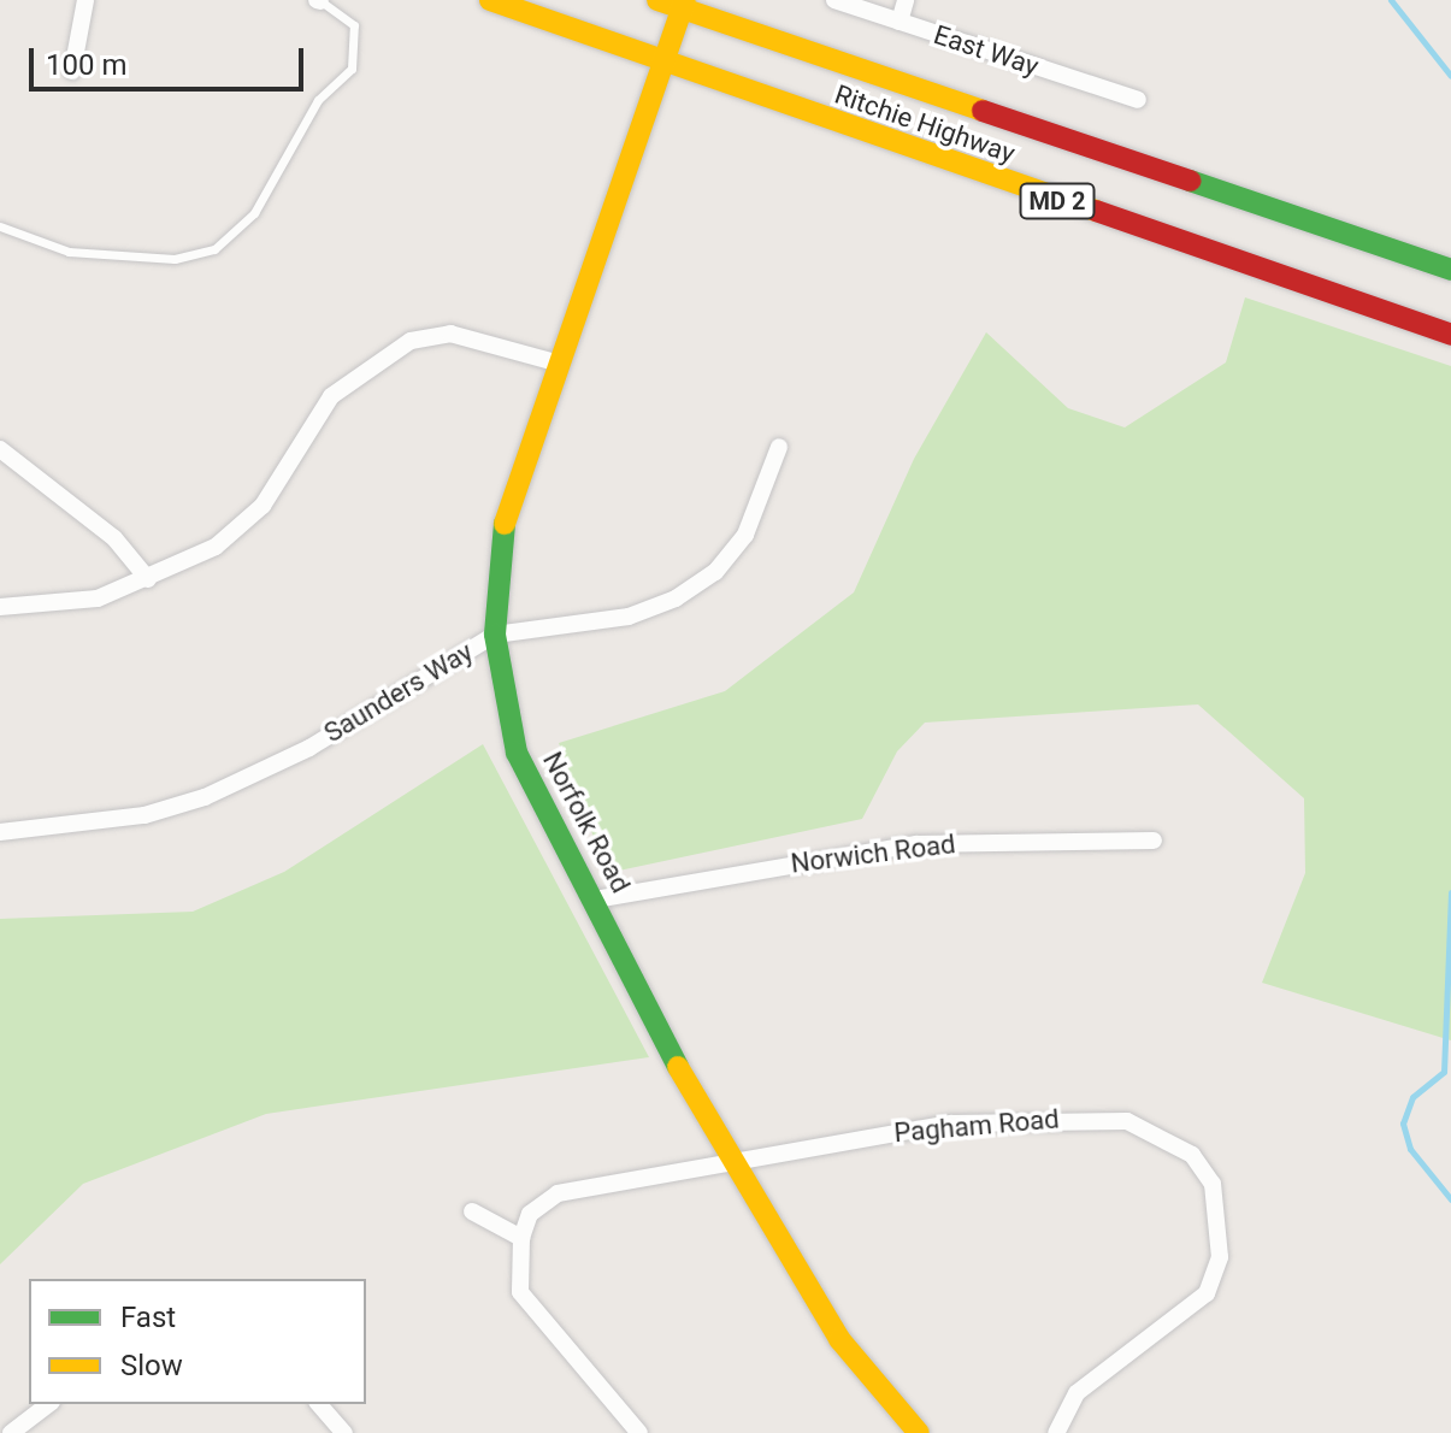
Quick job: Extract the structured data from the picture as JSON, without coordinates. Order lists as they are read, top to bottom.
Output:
{
  "streets": {
    "main road": ["Ritchie Highway", "MD 2", "Norfolk Road"],
    "street": [
      "East Way",
      "Saunders Way",
      "Norwich Road",
      "Pagham Road"
    ]
  },
  "crossings": [
    ["Ritchie Highway", "Norfolk Road"],
    ["Saunders Way", "Norfolk Road"],
    ["Norfolk Road", "Norwich Road"],
    ["Norfolk Road", "Pagham Road"]
  ],
  "legend": ["Fast", "Slow"],
  "scale_bar": "100 m"
}
